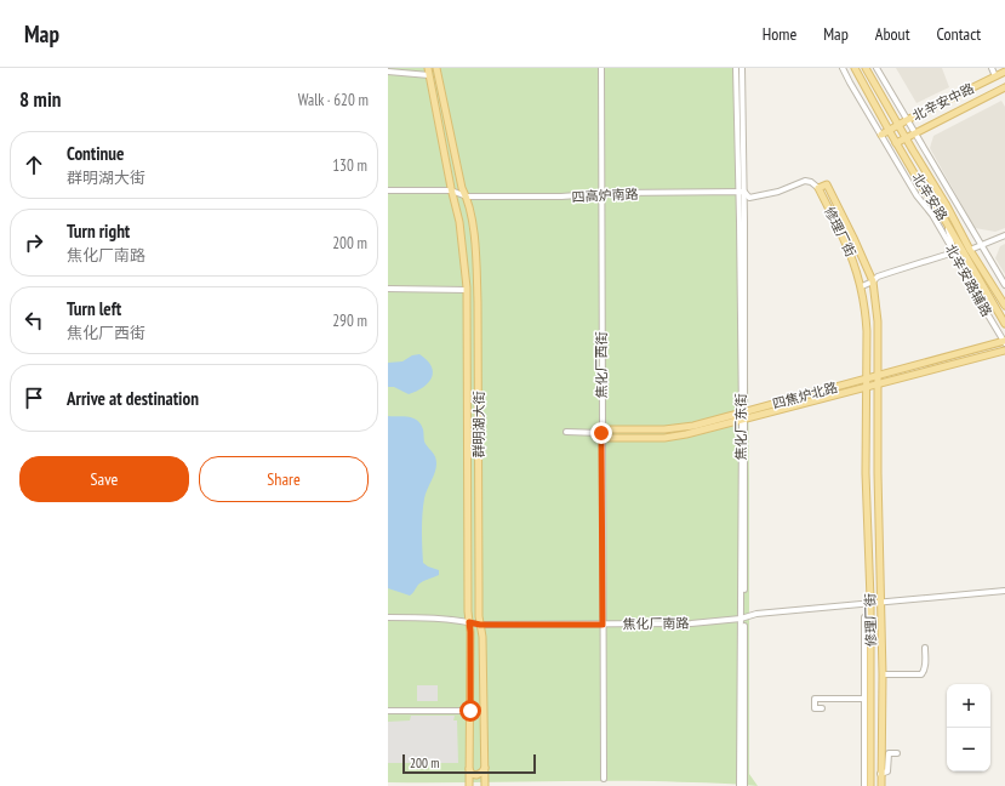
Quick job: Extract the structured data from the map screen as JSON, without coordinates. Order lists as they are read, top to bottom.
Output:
{
  "streets": {
    "main road": [
      "北辛安中路",
      "北辛安路",
      "修理厂街",
      "四焦炉北路",
      "群明湖大街"
    ],
    "street": [
      "四高炉南路",
      "北辛安路辅路",
      "焦化厂西街",
      "焦化厂东街",
      "焦化厂南路"
    ]
  },
  "crossings": [
    ["北辛安中路", "北辛安路"],
    ["北辛安中路", "北辛安路辅路"],
    ["四高炉南路", "修理厂街"],
    ["四高炉南路", "焦化厂西街"],
    ["四高炉南路", "群明湖大街"],
    ["四高炉南路", "焦化厂东街"],
    ["修理厂街", "四焦炉北路"],
    ["修理厂街", "焦化厂南路"],
    ["北辛安路辅路", "四焦炉北路"],
    ["焦化厂西街", "四焦炉北路"],
    ["焦化厂西街", "焦化厂南路"],
    ["四焦炉北路", "焦化厂东街"],
    ["群明湖大街", "焦化厂南路"],
    ["焦化厂东街", "焦化厂南路"]
  ],
  "scale_bar": "200 m",
  "page": {
    "header": "Map",
    "nav": [
      "Home",
      "Map",
      "About",
      "Contact"
    ],
    "heading": ["8 min", "Walk · 620 m"],
    "list": [
      ["Continue", "群明湖大街", "130 m"],
      ["Turn right", "焦化厂南路", "200 m"],
      ["Turn left", "焦化厂西街", "290 m"],
      "Arrive at destination"
    ],
    "buttons": ["Save", "Share"],
    "map_buttons": ["+", "−"],
    "scale": "200 m"
  }
}
